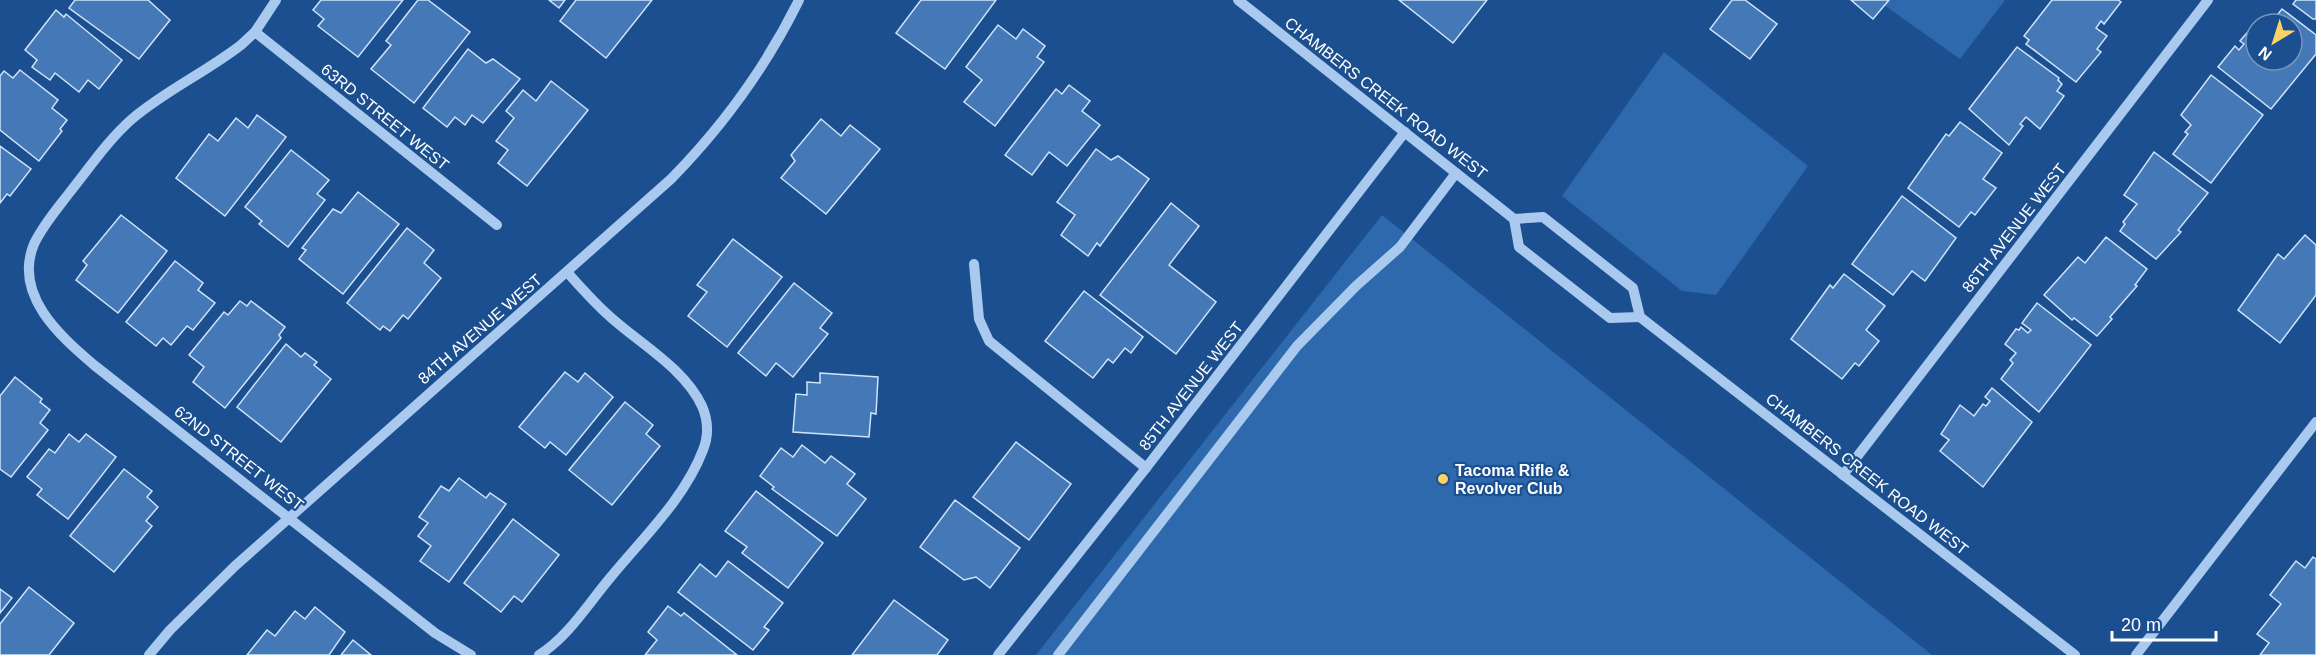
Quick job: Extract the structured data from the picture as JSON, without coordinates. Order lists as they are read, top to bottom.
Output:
{
  "streets": {
    "street": [
      "CHAMBERS CREEK ROAD WEST",
      "63RD STREET WEST",
      "86TH AVENUE WEST",
      "84TH AVENUE WEST",
      "85TH AVENUE WEST",
      "62ND STREET WEST"
    ]
  },
  "crossings": [
    ["CHAMBERS CREEK ROAD WEST", "86TH AVENUE WEST"],
    ["CHAMBERS CREEK ROAD WEST", "85TH AVENUE WEST"],
    ["63RD STREET WEST", "62ND STREET WEST"],
    ["84TH AVENUE WEST", "62ND STREET WEST"]
  ],
  "places": ["Tacoma Rifle & Revolver Club"],
  "scale_bar": "20 m",
  "north": "bottom left"
}
